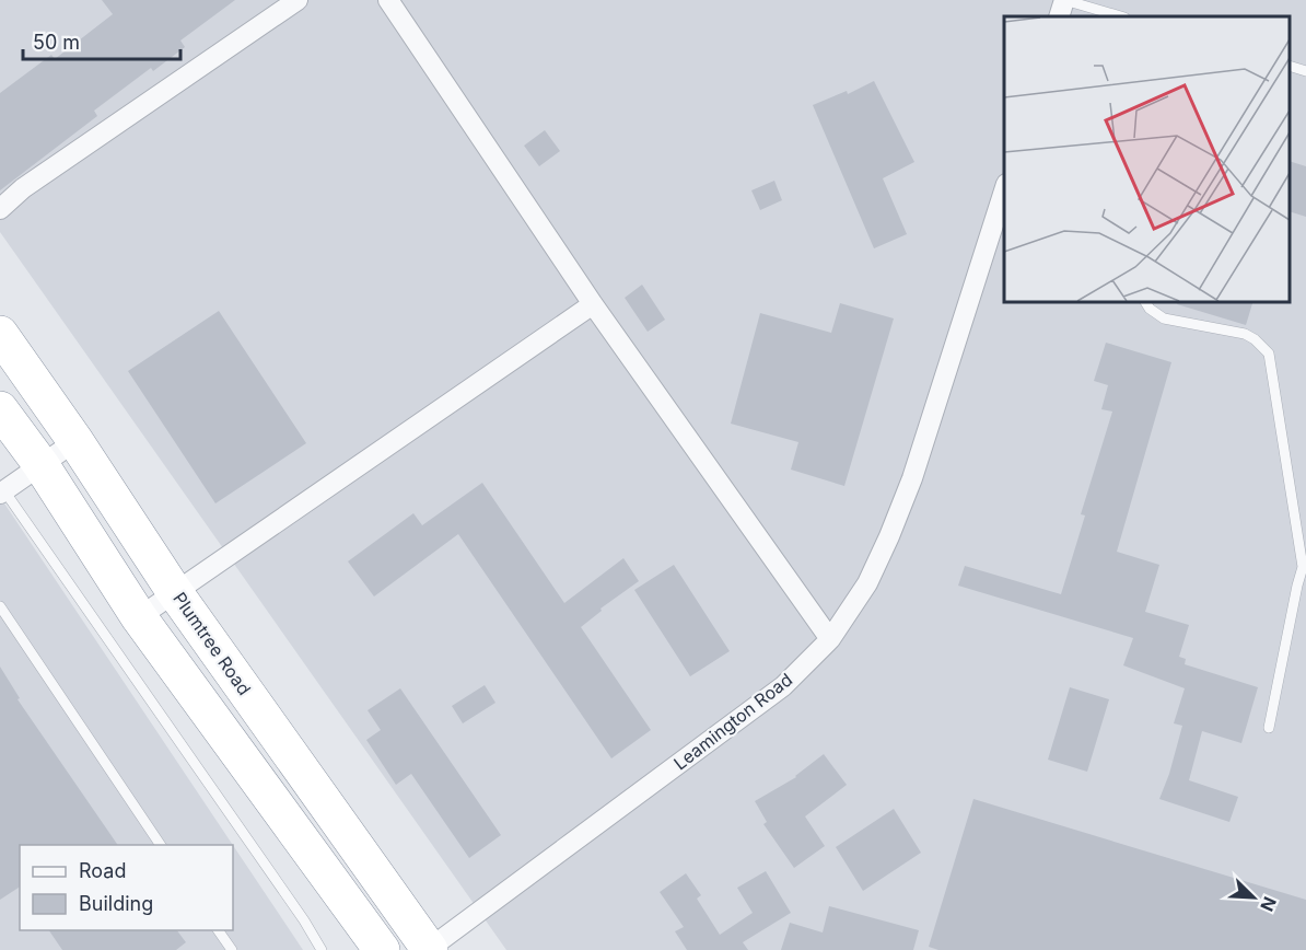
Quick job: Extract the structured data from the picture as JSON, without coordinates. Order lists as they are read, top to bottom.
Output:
{
  "streets": {
    "highway": ["Plumtree Road"],
    "street": ["Leamington Road"]
  },
  "crossings": [
    ["Plumtree Road", "Leamington Road"]
  ],
  "legend": ["Road", "Building"],
  "scale_bar": "50 m",
  "north": "bottom right"
}
